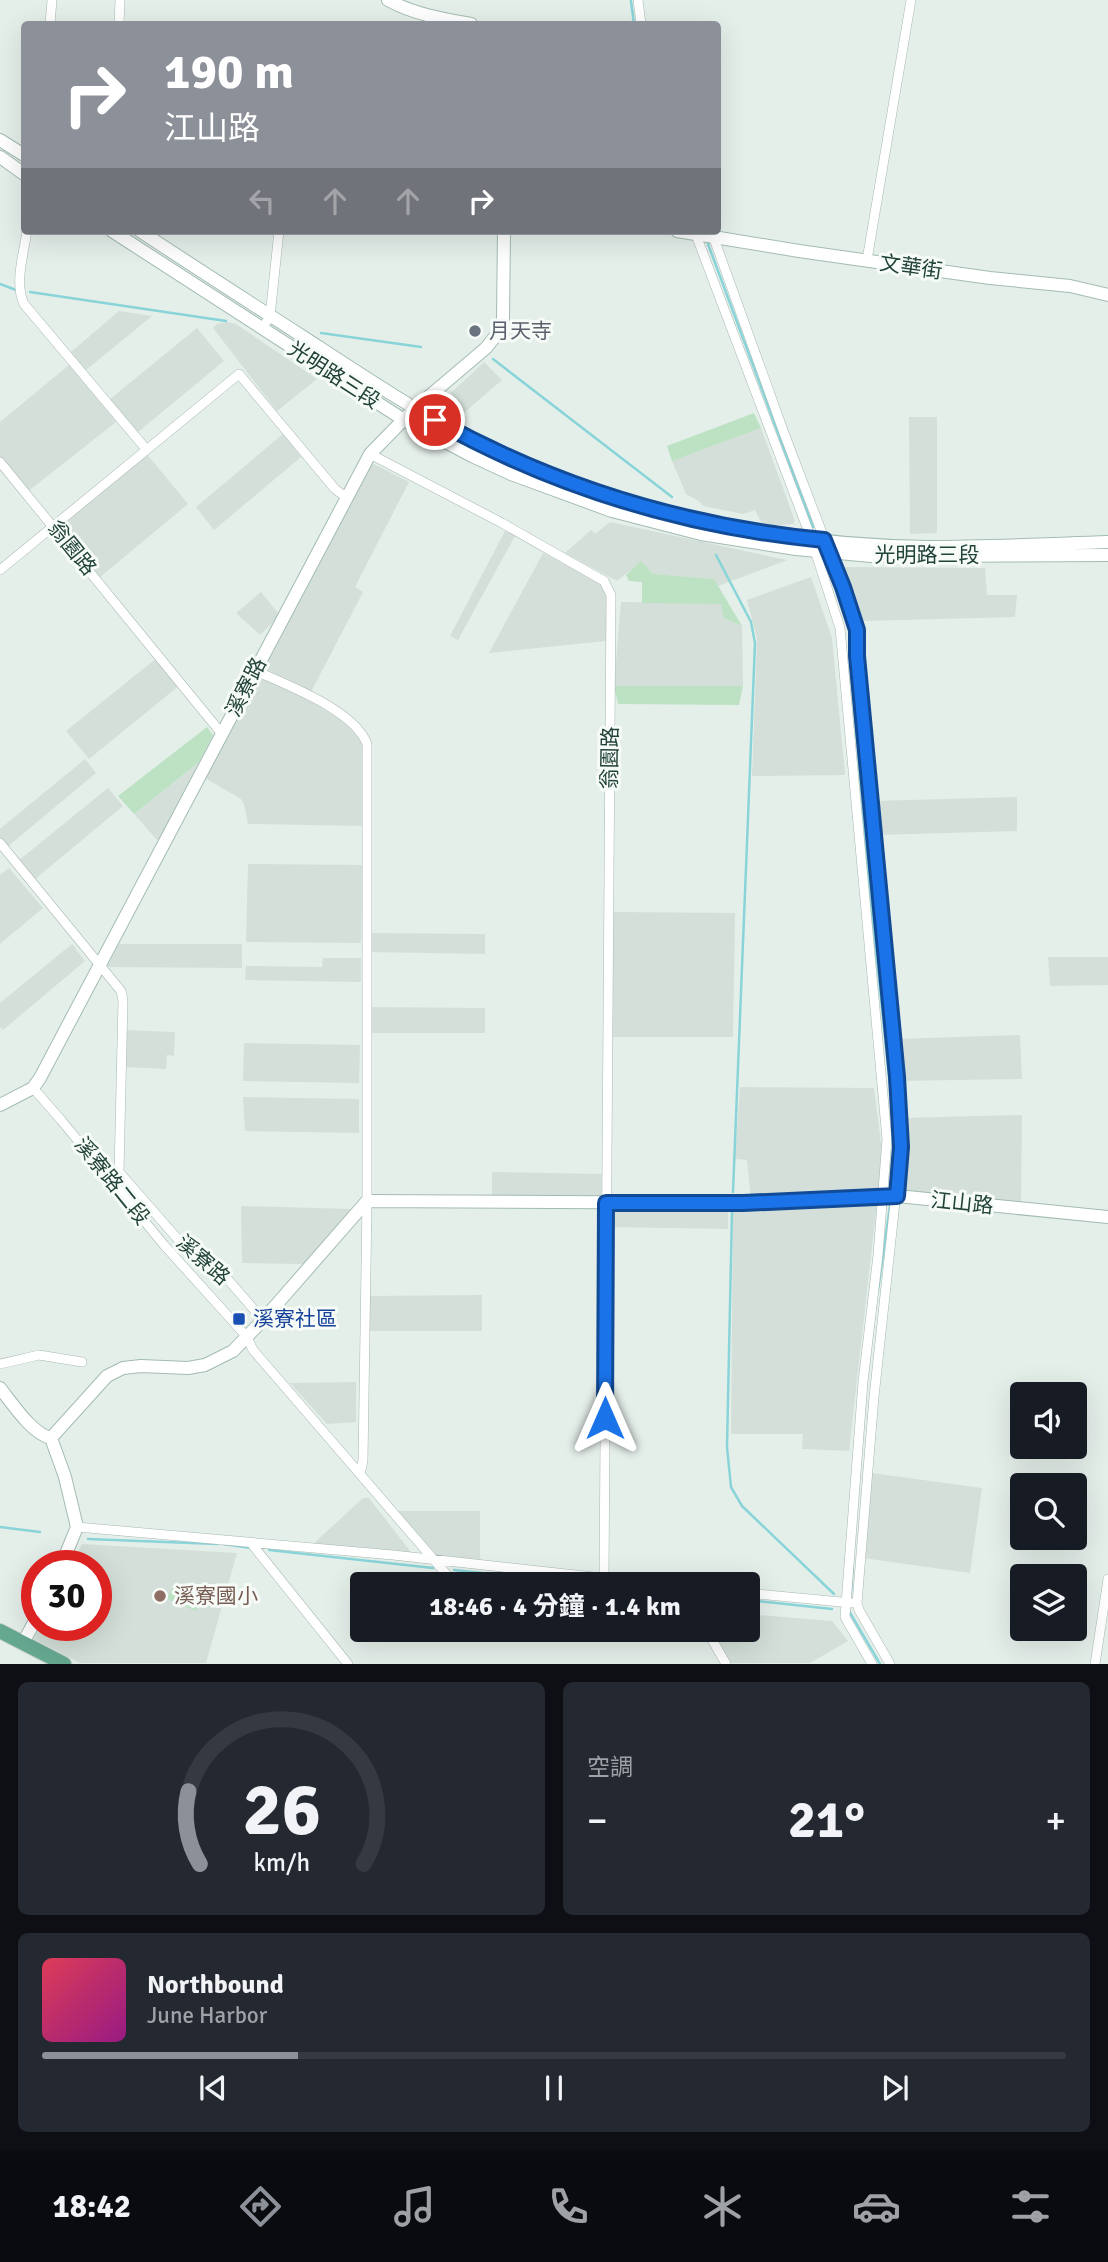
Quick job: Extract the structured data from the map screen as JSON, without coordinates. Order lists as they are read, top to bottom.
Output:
{
  "streets": {
    "street": [
      "文華街",
      "光明路三段",
      "翁園路",
      "溪寮路",
      "溪寮路二段",
      "江山路"
    ]
  },
  "crossings": [
    ["光明路三段", "溪寮路"],
    ["翁園路", "溪寮路"],
    ["翁園路", "江山路"],
    ["溪寮路", "溪寮路二段"]
  ],
  "places": {
    "other": ["月天寺", "溪寮國小"],
    "transit": ["溪寮社區"]
  },
  "page": {
    "turn": ["190 m", "江山路"],
    "limit": "30",
    "trip": "18:46 · 4 分鐘 · 1.4 km",
    "tile": "空調",
    "heat": ["−", "21°", "+"],
    "song": ["Northbound", "June Harbor"],
    "tabs": "18:42",
    "gauge": ["26", "km/h"]
  }
}
